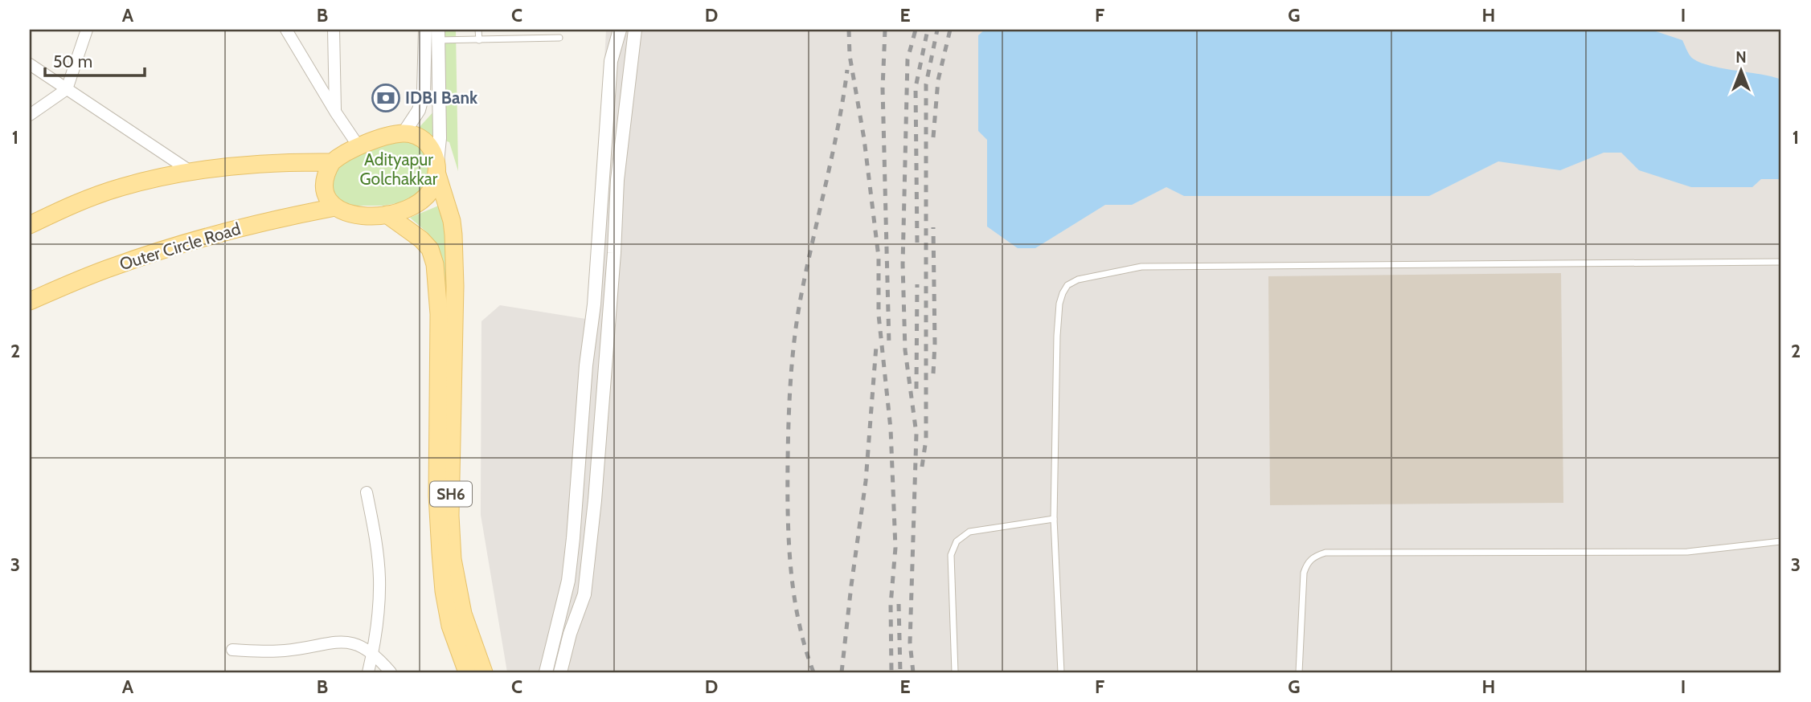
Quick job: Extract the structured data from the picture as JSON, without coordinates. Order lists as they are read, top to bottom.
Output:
{
  "streets": {
    "main road": ["Outer Circle Road", "SH6"]
  },
  "crossings": [
    ["Outer Circle Road", "SH6"]
  ],
  "parks": ["Adityapur Golchakkar"],
  "places": {
    "bank": ["IDBI Bank"]
  },
  "scale_bar": "50 m",
  "north": "top",
  "grid": {
    "columns": [
      "A",
      "B",
      "C",
      "D",
      "E",
      "F",
      "G",
      "H",
      "I"
    ],
    "rows": ["1", "2", "3"]
  }
}
